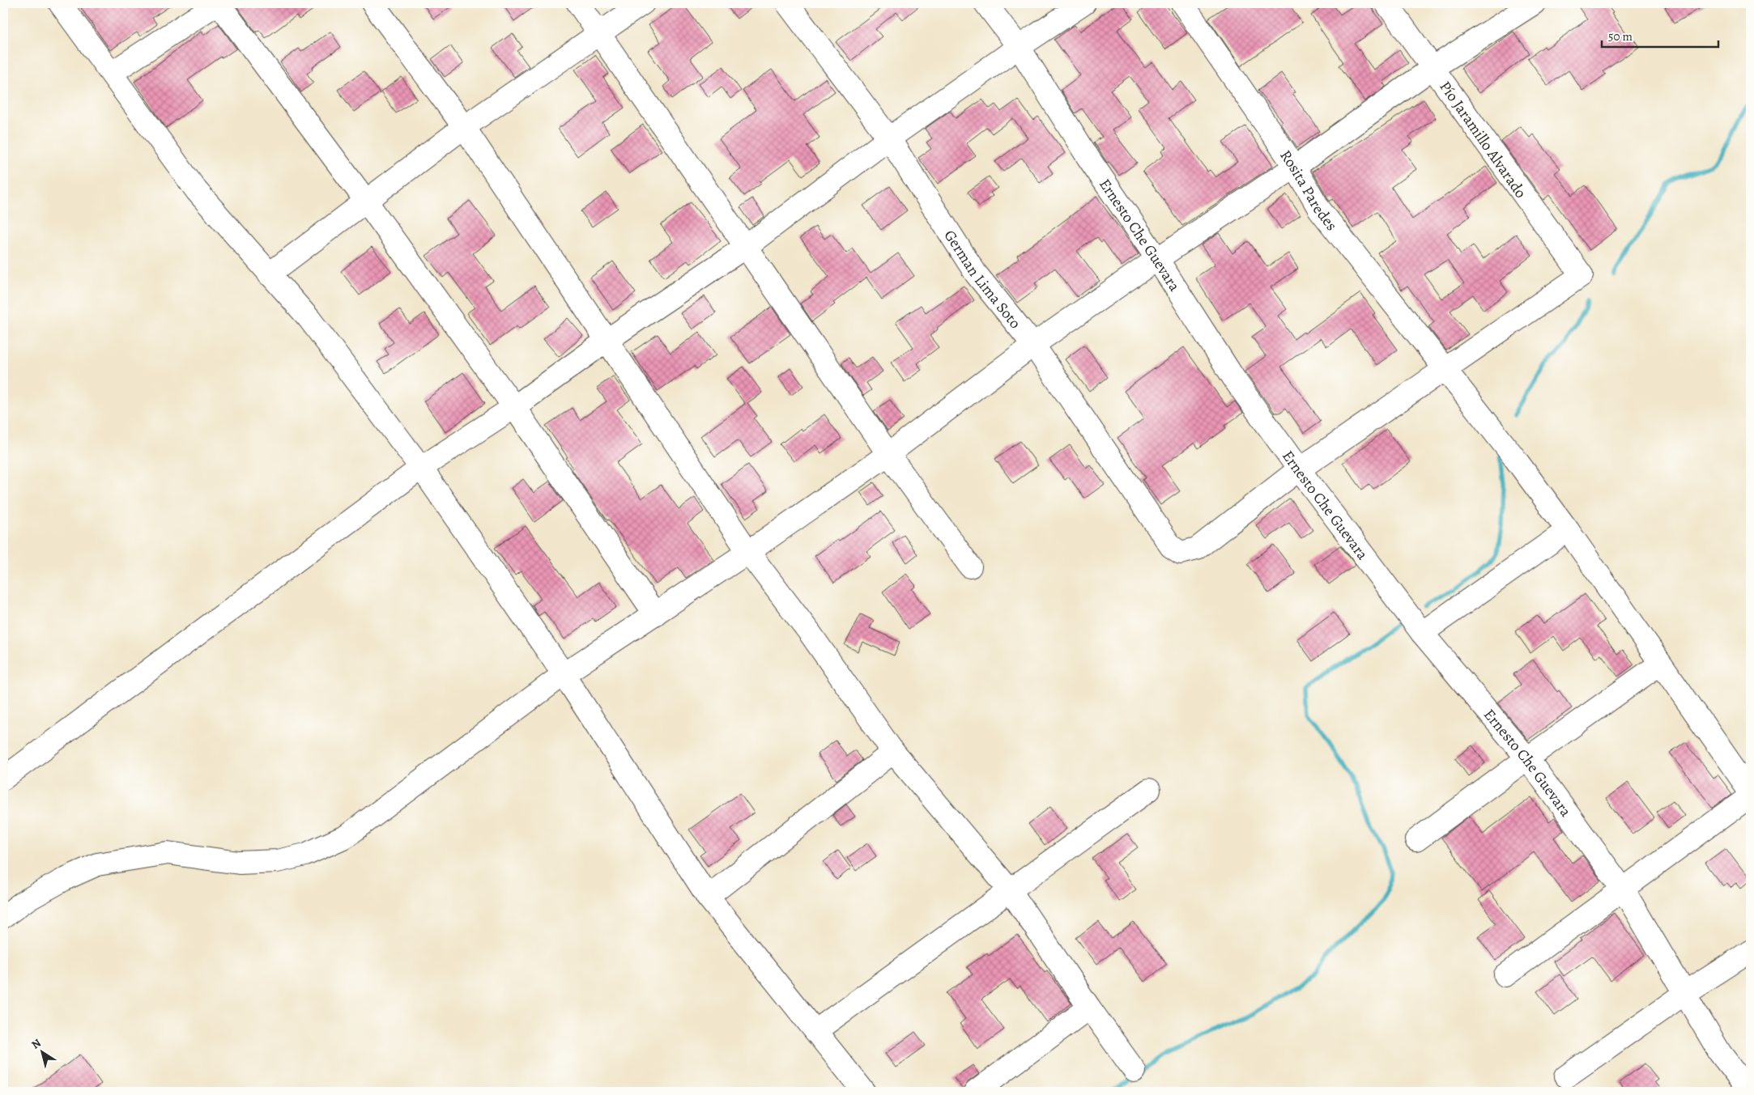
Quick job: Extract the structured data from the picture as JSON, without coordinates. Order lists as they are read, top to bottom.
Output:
{
  "streets": {
    "street": [
      "Pío Jaramillo Alvarado",
      "Rosita Paredes",
      "Ernesto Che Guevara",
      "German Lima Soto"
    ]
  },
  "crossings": [
    ["Pío Jaramillo Alvarado", "Rosita Paredes"],
    ["Ernesto Che Guevara", "German Lima Soto"]
  ],
  "scale_bar": "50 m",
  "north": "top left"
}
